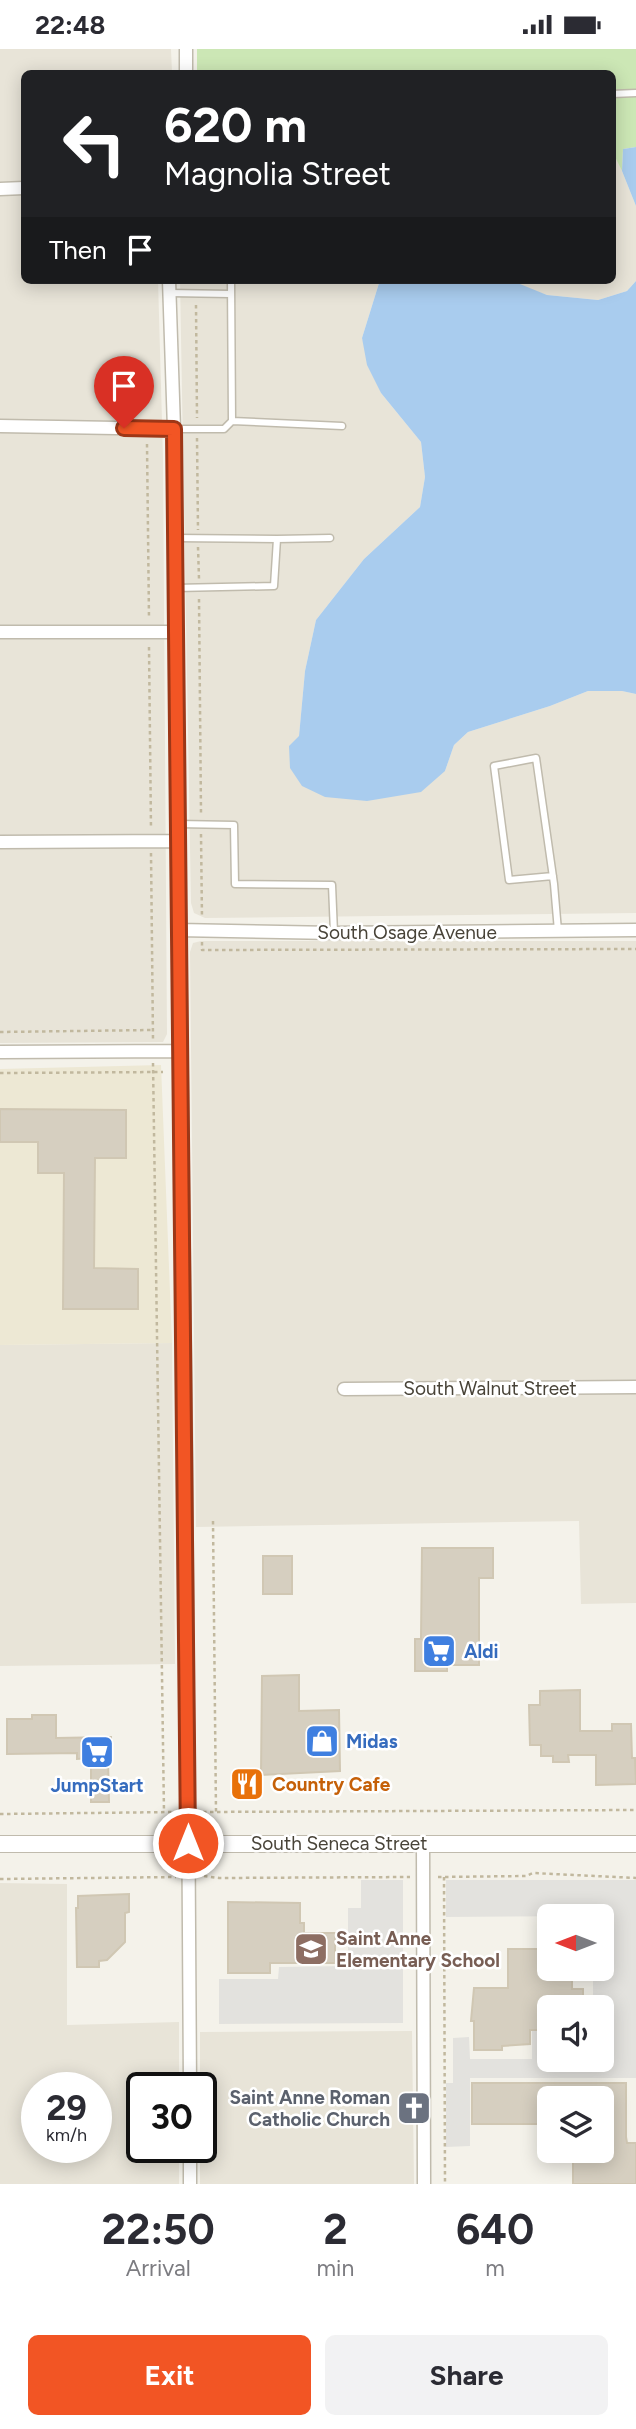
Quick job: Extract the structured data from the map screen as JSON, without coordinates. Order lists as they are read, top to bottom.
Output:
{
  "streets": {
    "street": ["South Osage Avenue", "South Walnut Street", "South Seneca Street"]
  },
  "places": {
    "supermarket": ["Aldi", "JumpStart"],
    "shop": ["Midas"],
    "restaurant": ["Country Cafe"],
    "school or university": ["Saint Anne Elementary School"],
    "church": ["Saint Anne Roman Catholic Church"]
  },
  "north": "left",
  "page": {
    "status": "22:48",
    "turn": ["620 m", "Magnolia Street"],
    "then": "Then",
    "speed": "29 km/h",
    "limit": "30",
    "eta": [
      "22:50",
      "Arrival",
      "2",
      "min",
      "640",
      "m"
    ],
    "buttons": ["Exit", "Share"]
  }
}
